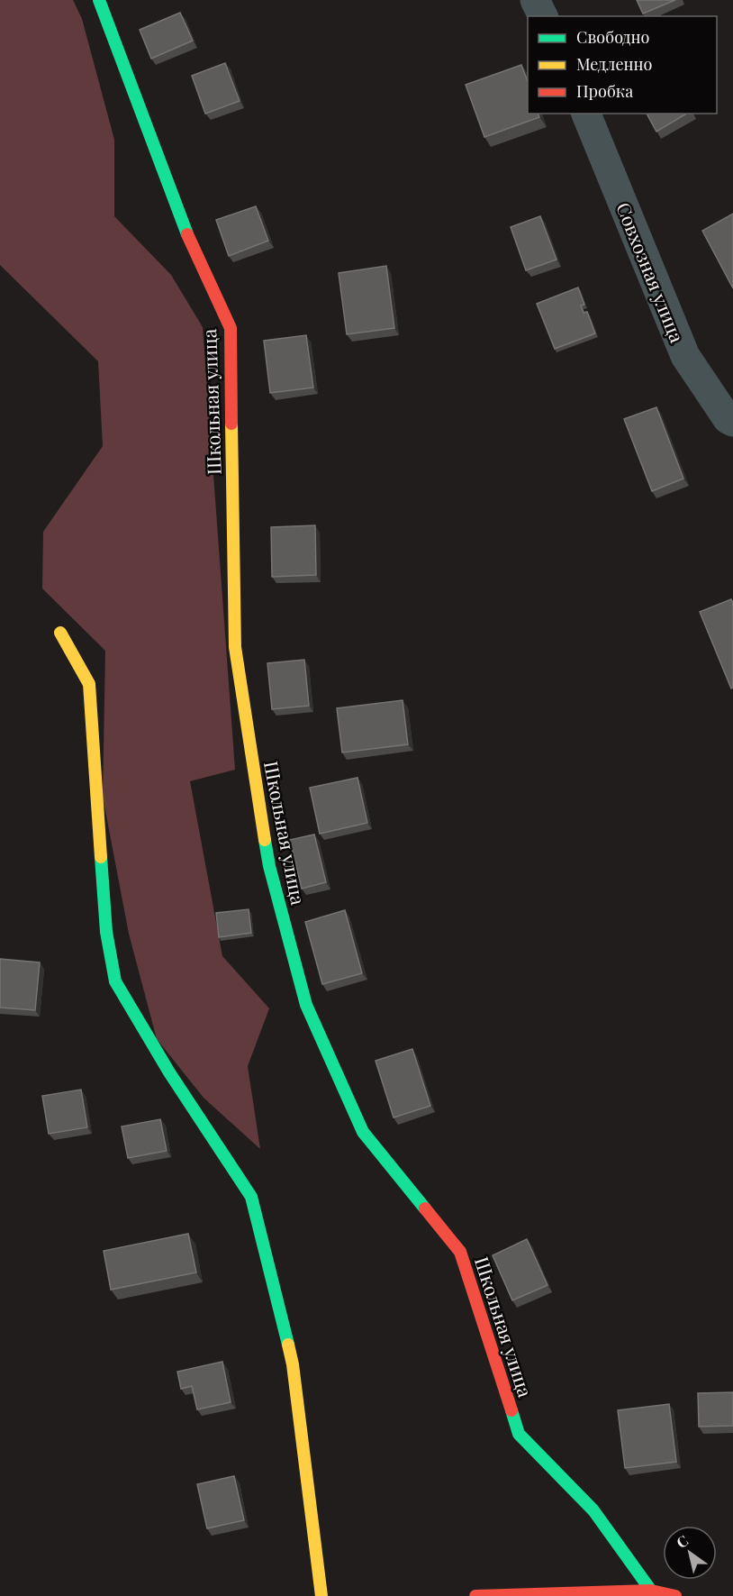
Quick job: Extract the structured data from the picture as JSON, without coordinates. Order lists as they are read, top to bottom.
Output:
{
  "streets": {
    "street": ["Совхозная улица", "Школьная улица"]
  },
  "legend": ["Свободно", "Медленно", "Пробка"],
  "north": "top left"
}
